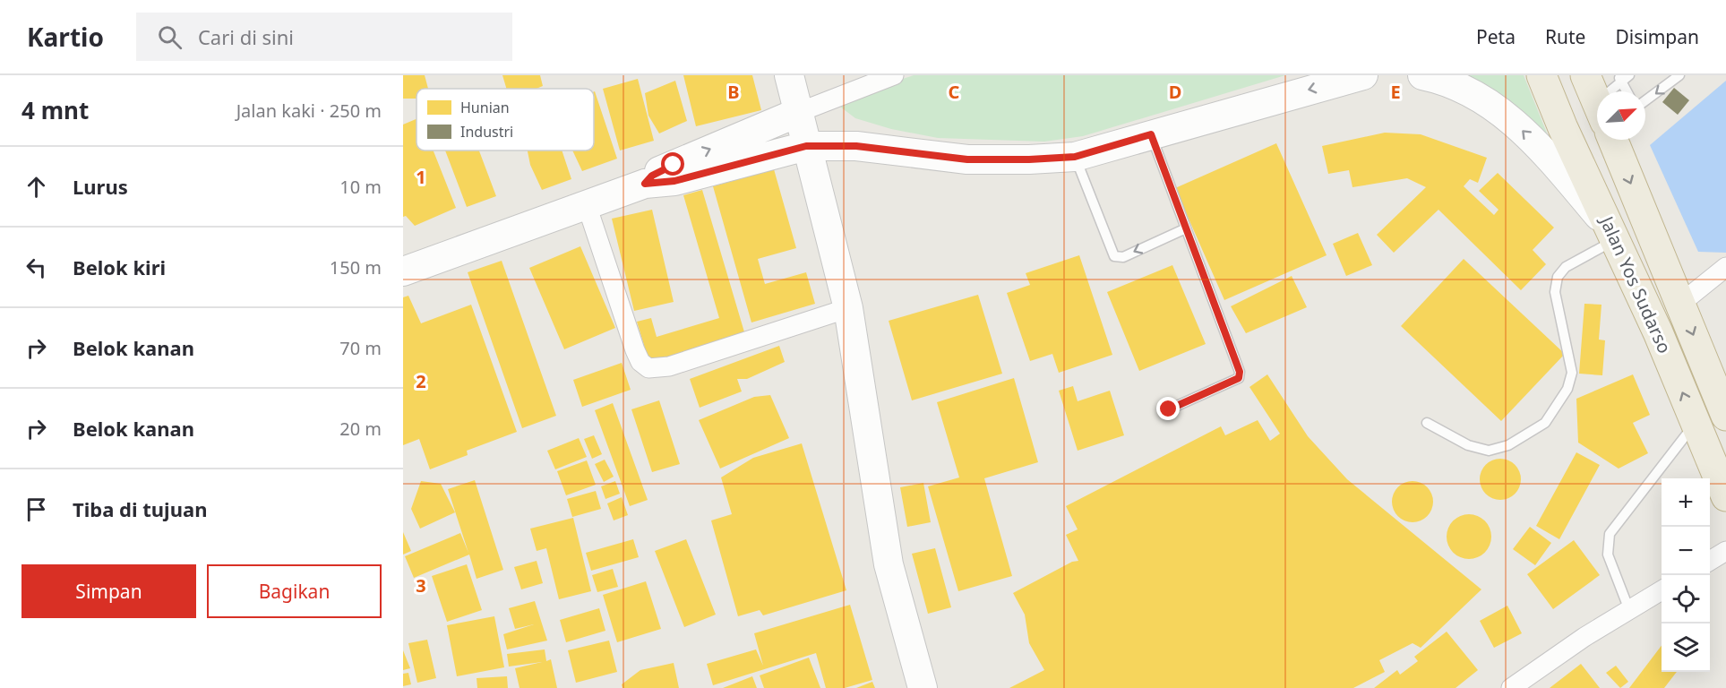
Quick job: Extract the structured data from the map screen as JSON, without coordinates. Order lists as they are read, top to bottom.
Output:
{
  "streets": {
    "highway": ["Jalan Yos Sudarso"]
  },
  "legend": ["Hunian", "Industri"],
  "north": "top right",
  "page": {
    "header": "Kartio",
    "search": "Cari di sini",
    "nav": ["Peta", "Rute", "Disimpan"],
    "heading": ["4 mnt", "Jalan kaki · 250 m"],
    "list": [
      ["Lurus", "10 m"],
      ["Belok kiri", "150 m"],
      ["Belok kanan", "70 m"],
      ["Belok kanan", "20 m"],
      "Tiba di tujuan"
    ],
    "map_buttons": ["+", "−"],
    "buttons": ["Simpan", "Bagikan"]
  },
  "grid": {
    "columns": [
      "B",
      "C",
      "D",
      "E"
    ],
    "rows": ["1", "2", "3"]
  }
}
